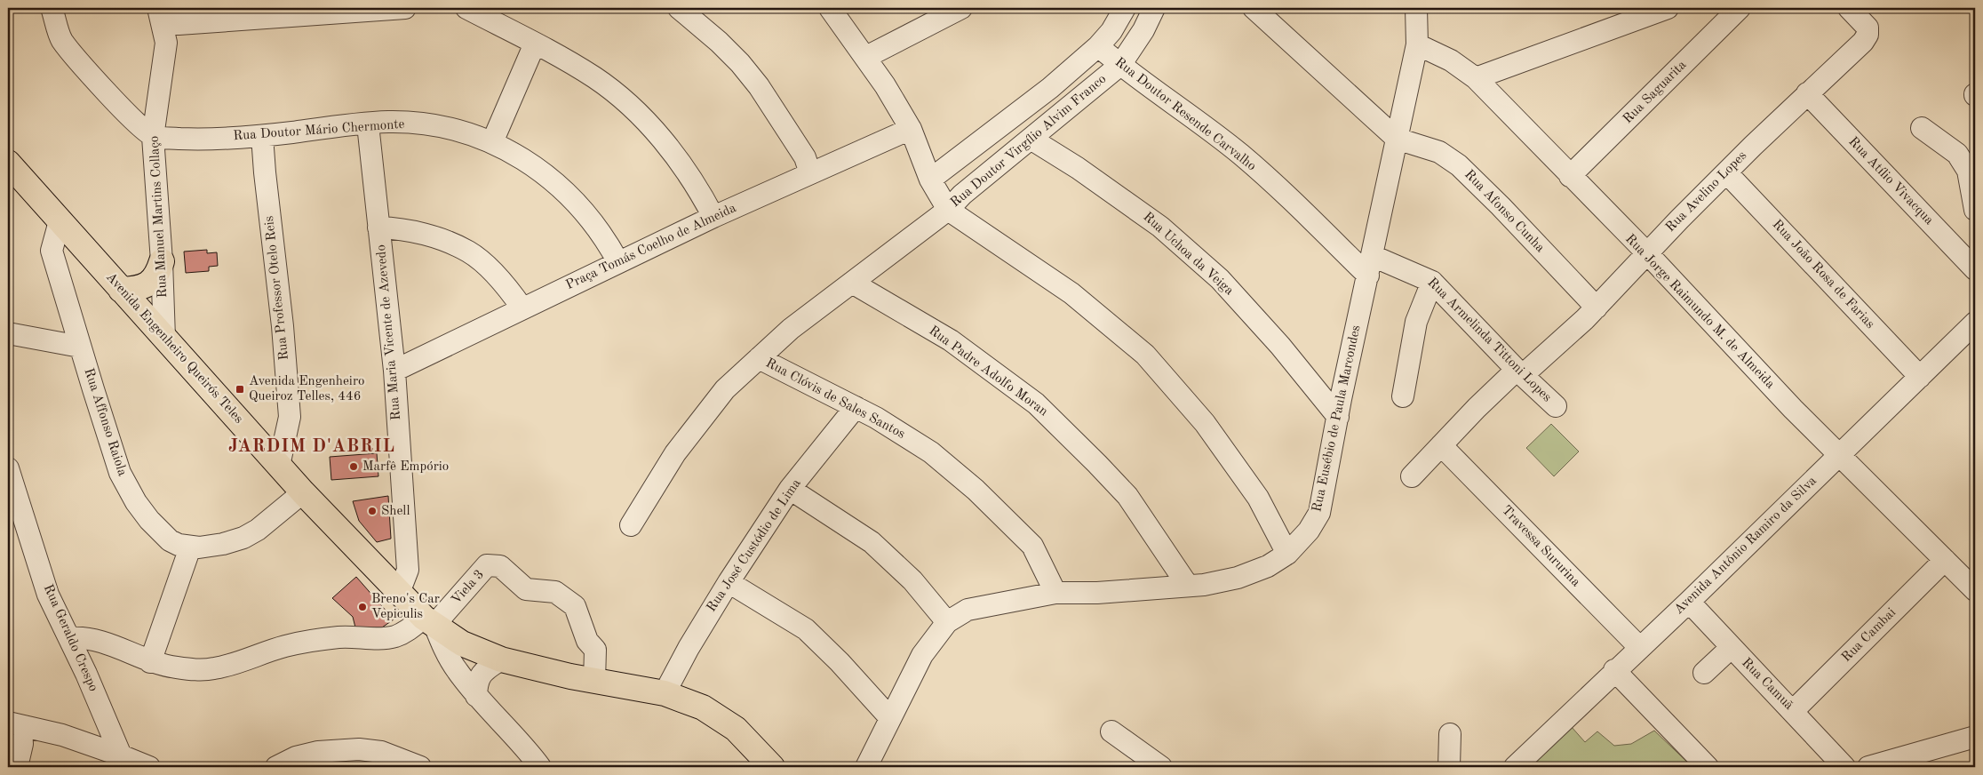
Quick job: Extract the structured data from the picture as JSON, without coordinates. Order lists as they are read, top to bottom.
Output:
{
  "streets": {
    "main road": ["Avenida Engenheiro Queirós Teles"],
    "street": [
      "Rua Saguarita",
      "Rua Doutor Resende Carvalho",
      "Rua Doutor Mário Chermonte",
      "Rua Doutor Virgílio Alvim Franco",
      "Rua Atílio Vivacqua",
      "Rua Avelino Lopes",
      "Rua Afonso Cunha",
      "Rua Manuel Martins Collaço",
      "Praça Tomás Coelho de Almeida",
      "Rua Uchoa da Veiga",
      "Rua João Rosa de Farias",
      "Rua Professor Otelo Reis",
      "Rua Jorge Raimundo M. de Almeida",
      "Rua Maria Vicente de Azevedo",
      "Rua Armelinda Tittoni Lopes",
      "Rua Padre Adolfo Moran",
      "Rua Clóvis de Sales Santos",
      "Rua Eusébio de Paula Marcondes",
      "Rua Affonso Raiola",
      "Rua José Custódio de Lima",
      "Avenida Antônio Ramiro da Silva",
      "Travessa Sururina",
      "Viela 3",
      "Rua Cambai",
      "Rua Geraldo Crespo",
      "Rua Camuã"
    ]
  },
  "crossings": [
    ["Rua Saguarita", "Rua Jorge Raimundo M. de Almeida"],
    ["Rua Doutor Resende Carvalho", "Rua Doutor Virgílio Alvim Franco"],
    ["Rua Doutor Resende Carvalho", "Rua Armelinda Tittoni Lopes"],
    ["Rua Doutor Resende Carvalho", "Rua Eusébio de Paula Marcondes"],
    ["Rua Doutor Mário Chermonte", "Rua Manuel Martins Collaço"],
    ["Rua Doutor Mário Chermonte", "Praça Tomás Coelho de Almeida"],
    ["Rua Doutor Mário Chermonte", "Rua Professor Otelo Reis"],
    ["Rua Doutor Mário Chermonte", "Rua Maria Vicente de Azevedo"],
    ["Rua Doutor Virgílio Alvim Franco", "Rua Uchoa da Veiga"],
    ["Rua Atílio Vivacqua", "Rua Avelino Lopes"],
    ["Rua Avelino Lopes", "Rua Afonso Cunha"],
    ["Rua Avelino Lopes", "Rua João Rosa de Farias"],
    ["Rua Avelino Lopes", "Rua Jorge Raimundo M. de Almeida"],
    ["Rua Avelino Lopes", "Rua Armelinda Tittoni Lopes"],
    ["Rua Avelino Lopes", "Travessa Sururina"],
    ["Rua Afonso Cunha", "Rua Eusébio de Paula Marcondes"],
    ["Rua Manuel Martins Collaço", "Avenida Engenheiro Queirós Teles"],
    ["Praça Tomás Coelho de Almeida", "Rua Maria Vicente de Azevedo"],
    ["Rua Uchoa da Veiga", "Rua Eusébio de Paula Marcondes"],
    ["Rua João Rosa de Farias", "Avenida Antônio Ramiro da Silva"],
    ["Rua Professor Otelo Reis", "Avenida Engenheiro Queirós Teles"],
    ["Rua Jorge Raimundo M. de Almeida", "Rua Eusébio de Paula Marcondes"],
    ["Rua Jorge Raimundo M. de Almeida", "Avenida Antônio Ramiro da Silva"],
    ["Rua Jorge Raimundo M. de Almeida", "Rua Cambai"],
    ["Rua Maria Vicente de Azevedo", "Avenida Engenheiro Queirós Teles"],
    ["Rua Armelinda Tittoni Lopes", "Rua Eusébio de Paula Marcondes"],
    ["Avenida Engenheiro Queirós Teles", "Rua Affonso Raiola"],
    ["Avenida Engenheiro Queirós Teles", "Rua José Custódio de Lima"],
    ["Avenida Engenheiro Queirós Teles", "Viela 3"],
    ["Rua Padre Adolfo Moran", "Rua Eusébio de Paula Marcondes"],
    ["Rua Clóvis de Sales Santos", "Rua Eusébio de Paula Marcondes"],
    ["Rua Clóvis de Sales Santos", "Rua José Custódio de Lima"],
    ["Avenida Antônio Ramiro da Silva", "Travessa Sururina"],
    ["Avenida Antônio Ramiro da Silva", "Rua Camuã"],
    ["Rua Cambai", "Rua Camuã"]
  ],
  "districts": ["JARDIM D'ABRIL"],
  "places": {
    "transit": ["Avenida Engenheiro Queiroz Telles, 446"],
    "other": ["Marfê Empório", "Shell", "Breno's Car Vepiculis"]
  }
}
